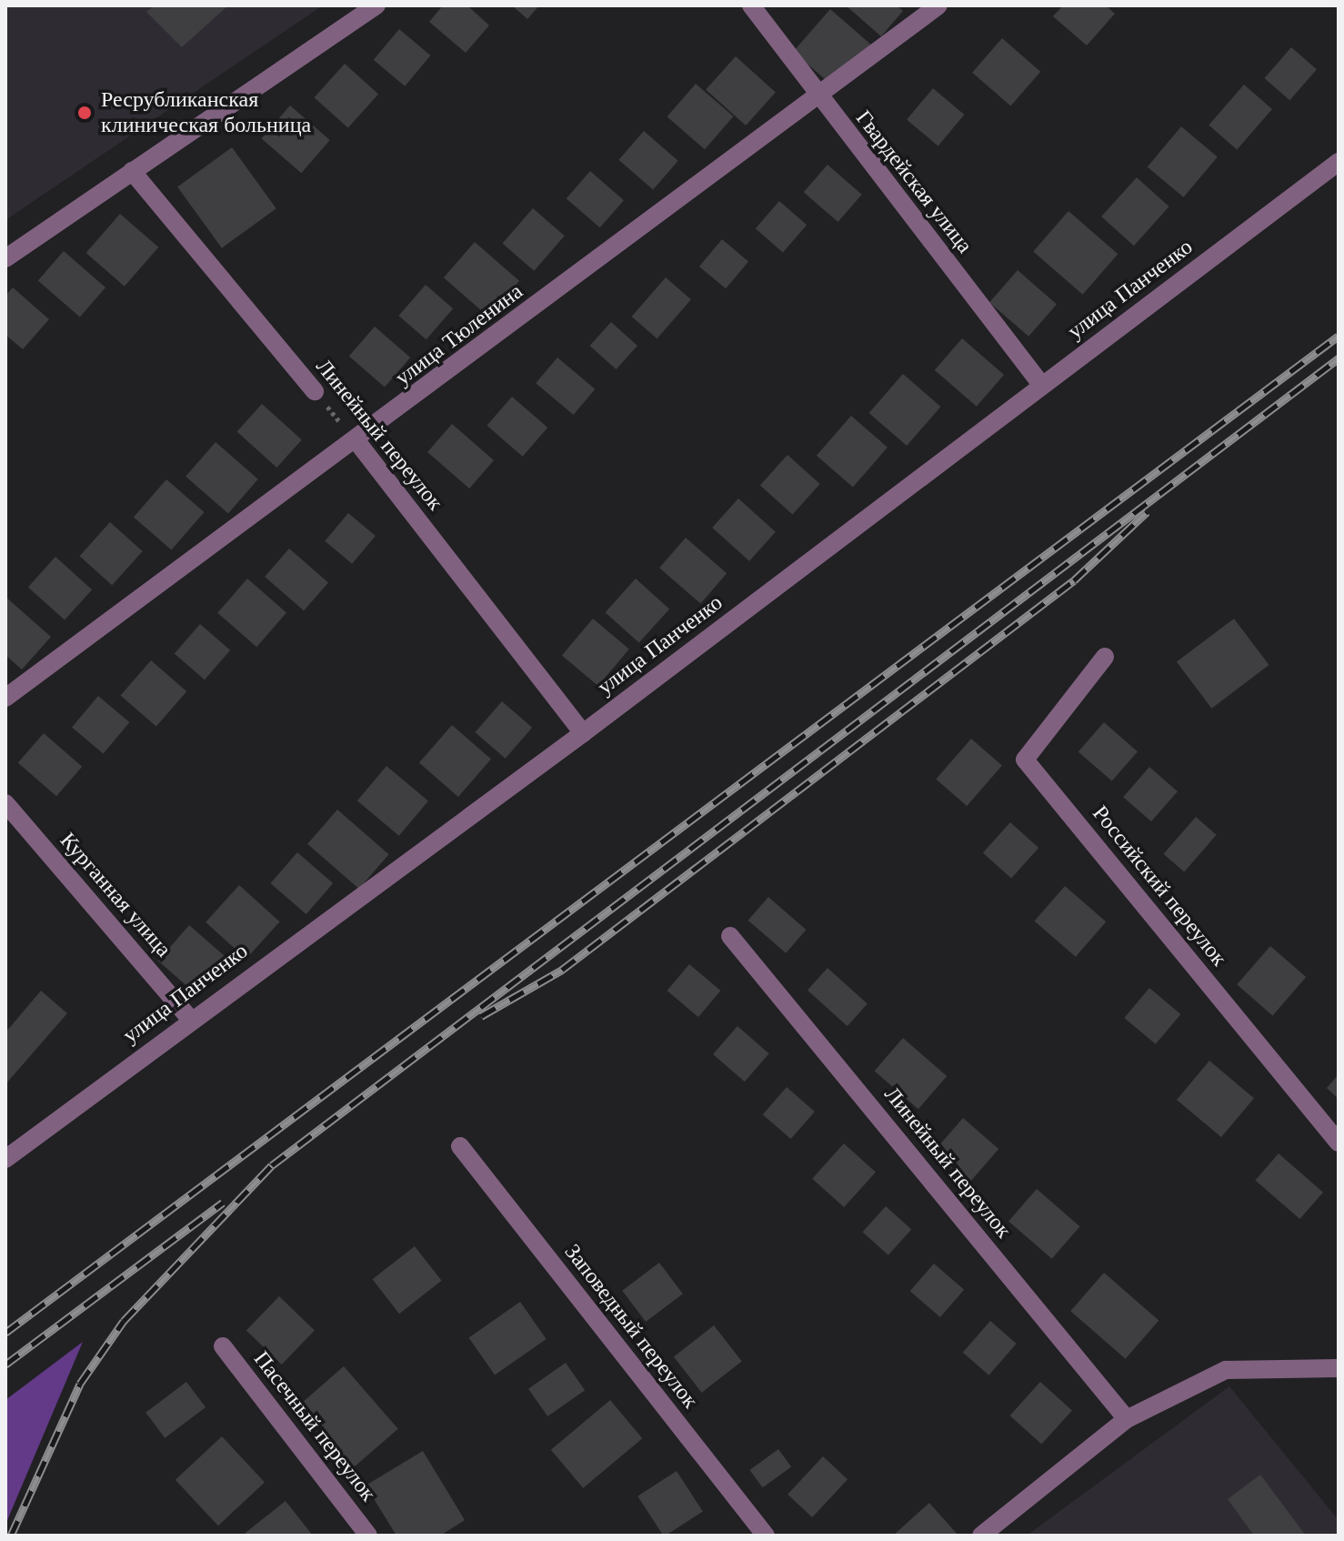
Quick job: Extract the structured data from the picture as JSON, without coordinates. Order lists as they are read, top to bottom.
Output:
{
  "streets": {
    "street": [
      "Гвардейская улица",
      "улица Панченко",
      "улица Тюленина",
      "Линейный переулок",
      "Российский переулок",
      "Курганная улица",
      "Заповедный переулок",
      "Пасечный переулок"
    ]
  },
  "crossings": [
    ["Гвардейская улица", "улица Панченко"],
    ["Гвардейская улица", "улица Тюленина"],
    ["улица Панченко", "Линейный переулок"],
    ["улица Панченко", "Курганная улица"],
    ["улица Тюленина", "Линейный переулок"]
  ],
  "places": ["Ресрубликанская клиническая больница"]
}
